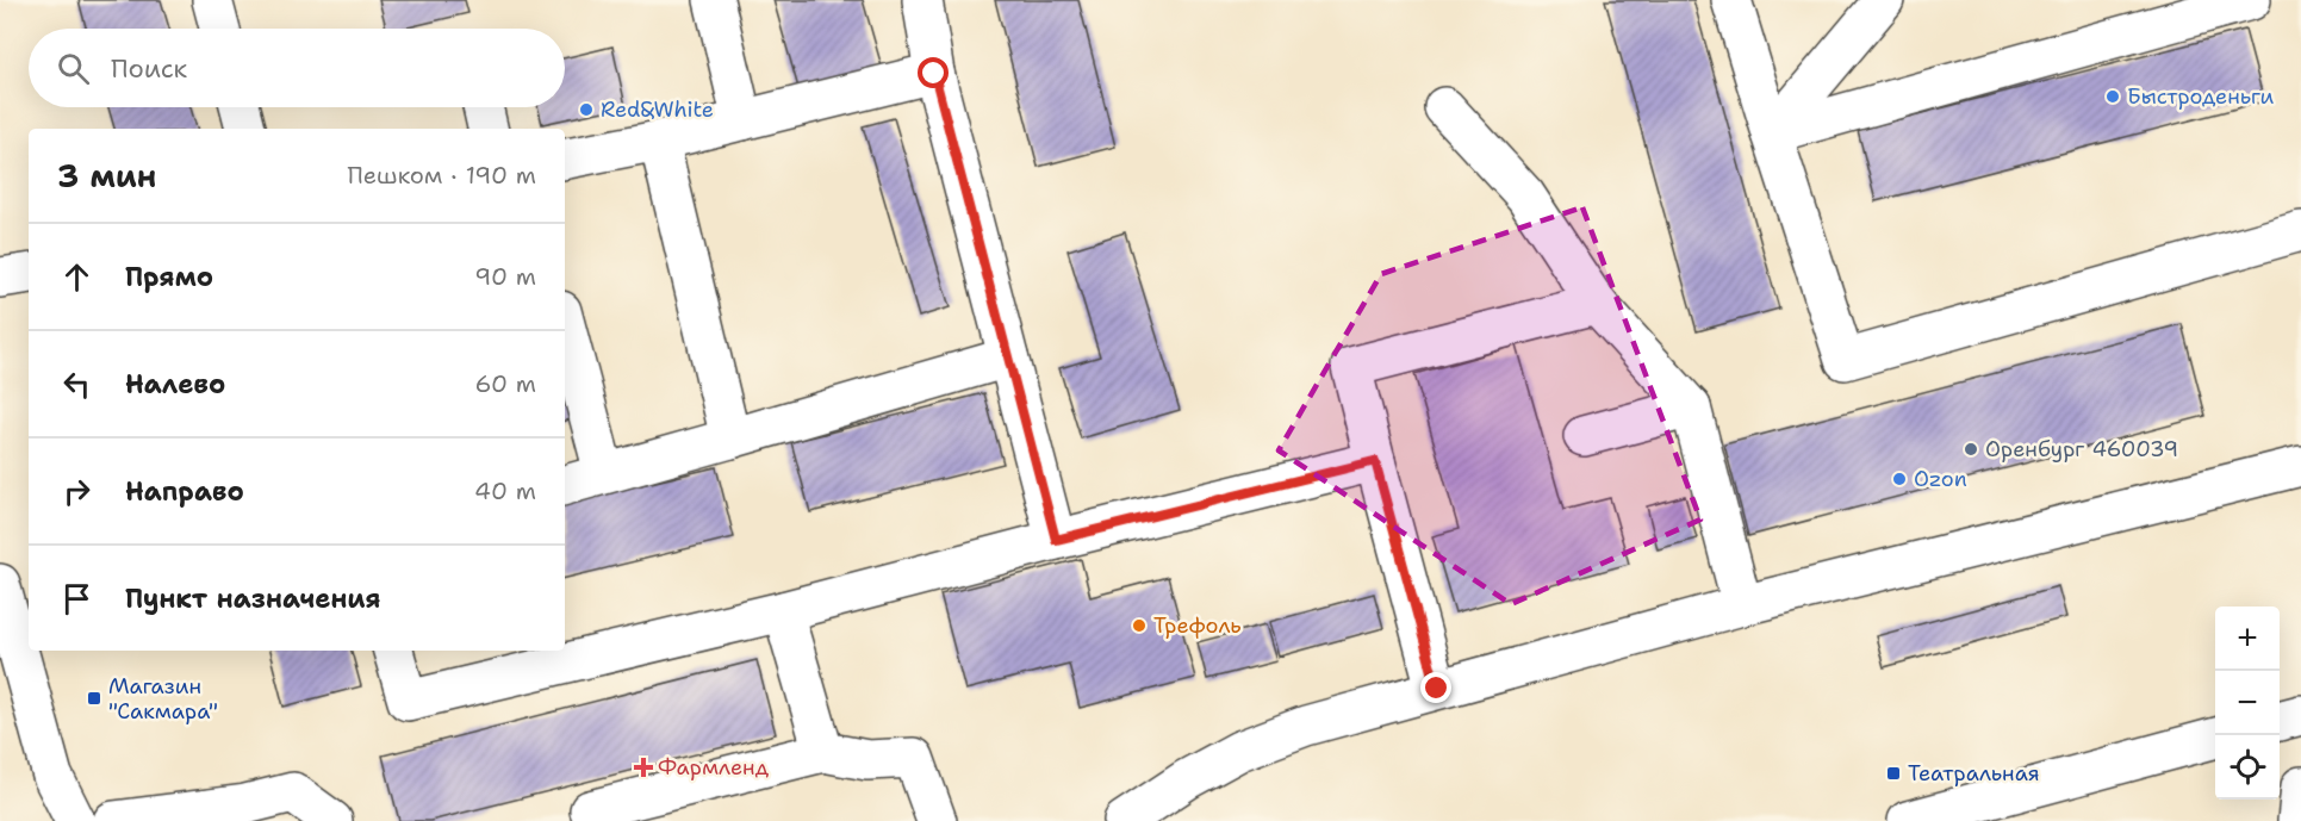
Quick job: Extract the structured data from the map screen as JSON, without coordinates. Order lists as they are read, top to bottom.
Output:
{
  "places": {
    "other": [
      "Быстроденьги",
      "Red&White",
      "Оренбург 460039",
      "Ozon",
      "Трефоль"
    ],
    "transit": ["Магазин \"Сакмара\"", "Театральная"],
    "health": ["Фармленд"]
  },
  "page": {
    "search": "Поиск",
    "heading": ["3 мин", "Пешком · 190 m"],
    "list": [
      ["Прямо", "90 m"],
      ["Налево", "60 m"],
      ["Направо", "40 m"],
      "Пункт назначения"
    ],
    "map_buttons": ["+", "−"]
  }
}
